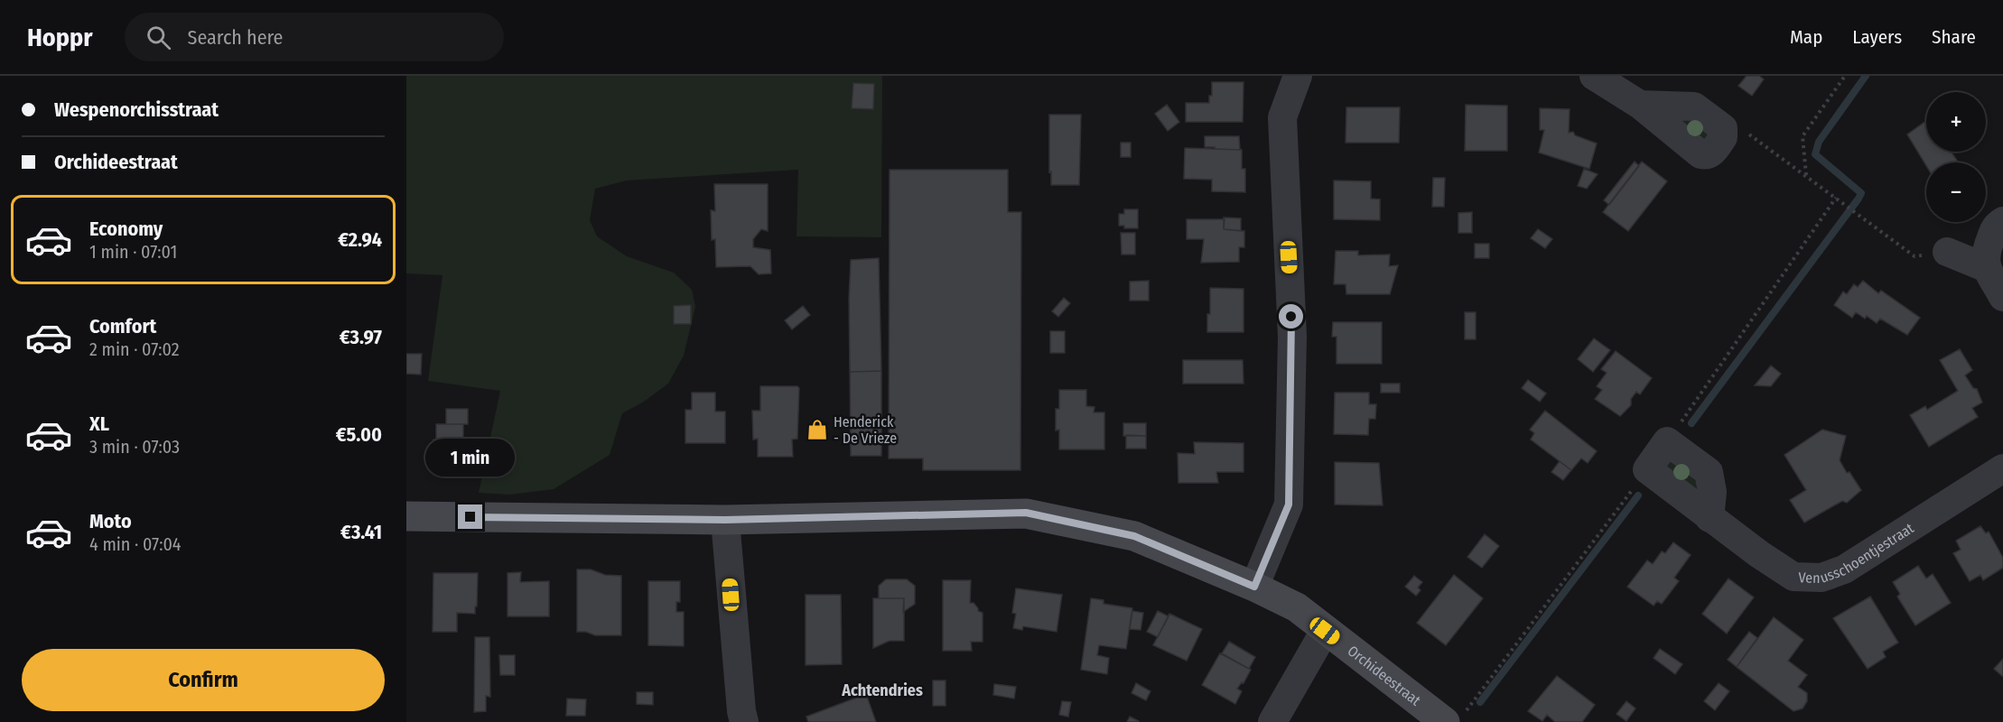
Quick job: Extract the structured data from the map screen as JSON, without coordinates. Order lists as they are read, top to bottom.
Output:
{
  "streets": {
    "street": ["Venusschoentjestraat", "Orchideestraat"]
  },
  "districts": ["Achtendries"],
  "places": {
    "shop": ["Henderick - De Vrieze"]
  },
  "page": {
    "header": "Hoppr",
    "search": "Search here",
    "nav": ["Map", "Layers", "Share"],
    "banner": ["Wespenorchisstraat", "Orchideestraat"],
    "map_buttons": ["+", "−"],
    "list": [
      {
        "name": "Economy",
        "note": "1 min · 07:01",
        "value": "€2.94"
      },
      {
        "name": "Comfort",
        "note": "2 min · 07:02",
        "value": "€3.97"
      },
      {
        "name": "XL",
        "note": "3 min · 07:03",
        "value": "€5.00"
      },
      {
        "name": "Moto",
        "note": "4 min · 07:04",
        "value": "€3.41"
      }
    ],
    "bubble": "1 min",
    "buttons": "Confirm"
  }
}
